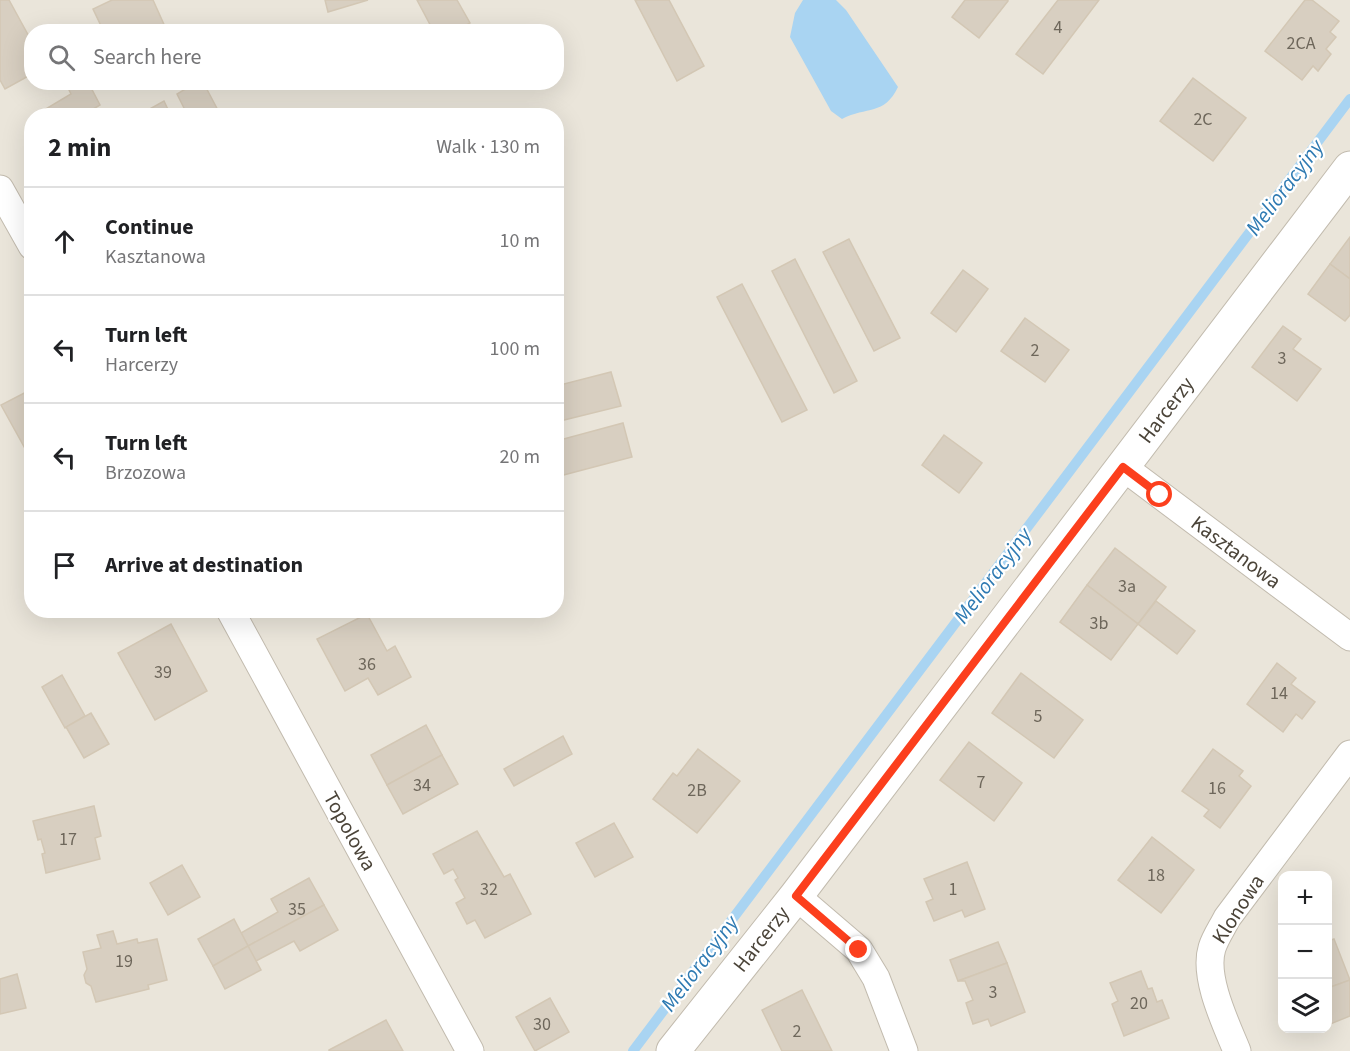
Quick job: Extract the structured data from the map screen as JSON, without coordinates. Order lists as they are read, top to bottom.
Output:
{
  "streets": {
    "street": [
      "Harcerzy",
      "Kasztanowa",
      "Topolowa",
      "Klonowa"
    ]
  },
  "crossings": [
    ["Harcerzy", "Kasztanowa"]
  ],
  "water": ["Melioracyjny"],
  "house_numbers": [
    "4",
    "2CA",
    "2C",
    "2",
    "3",
    "3a",
    "3b",
    "36",
    "39",
    "14",
    "5",
    "7",
    "34",
    "16",
    "2B",
    "17",
    "18",
    "32",
    "1",
    "35",
    "19",
    "3",
    "20",
    "30",
    "2"
  ],
  "page": {
    "search": "Search here",
    "heading": ["2 min", "Walk · 130 m"],
    "list": [
      ["Continue", "Kasztanowa", "10 m"],
      ["Turn left", "Harcerzy", "100 m"],
      ["Turn left", "Brzozowa", "20 m"],
      "Arrive at destination"
    ],
    "map_buttons": ["+", "−"]
  }
}
